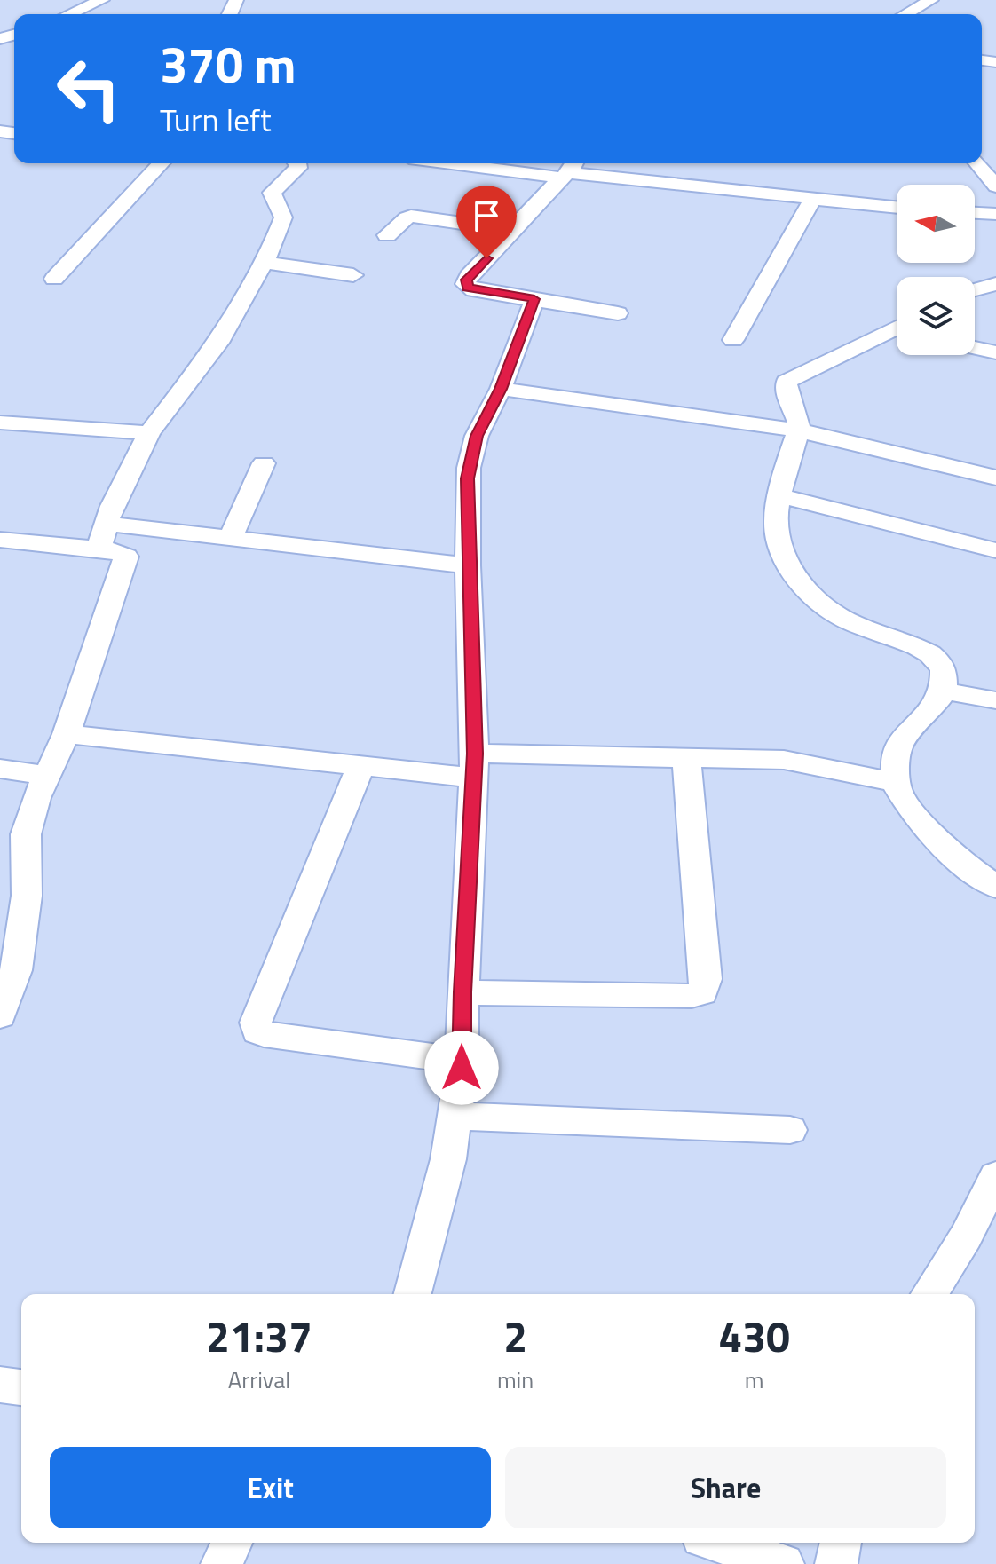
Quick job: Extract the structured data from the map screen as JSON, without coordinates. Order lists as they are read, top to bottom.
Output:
{
  "north": "left",
  "page": {
    "turn": ["370 m", "Turn left"],
    "eta": [
      "21:37",
      "Arrival",
      "2",
      "min",
      "430",
      "m"
    ],
    "buttons": ["Exit", "Share"]
  }
}
